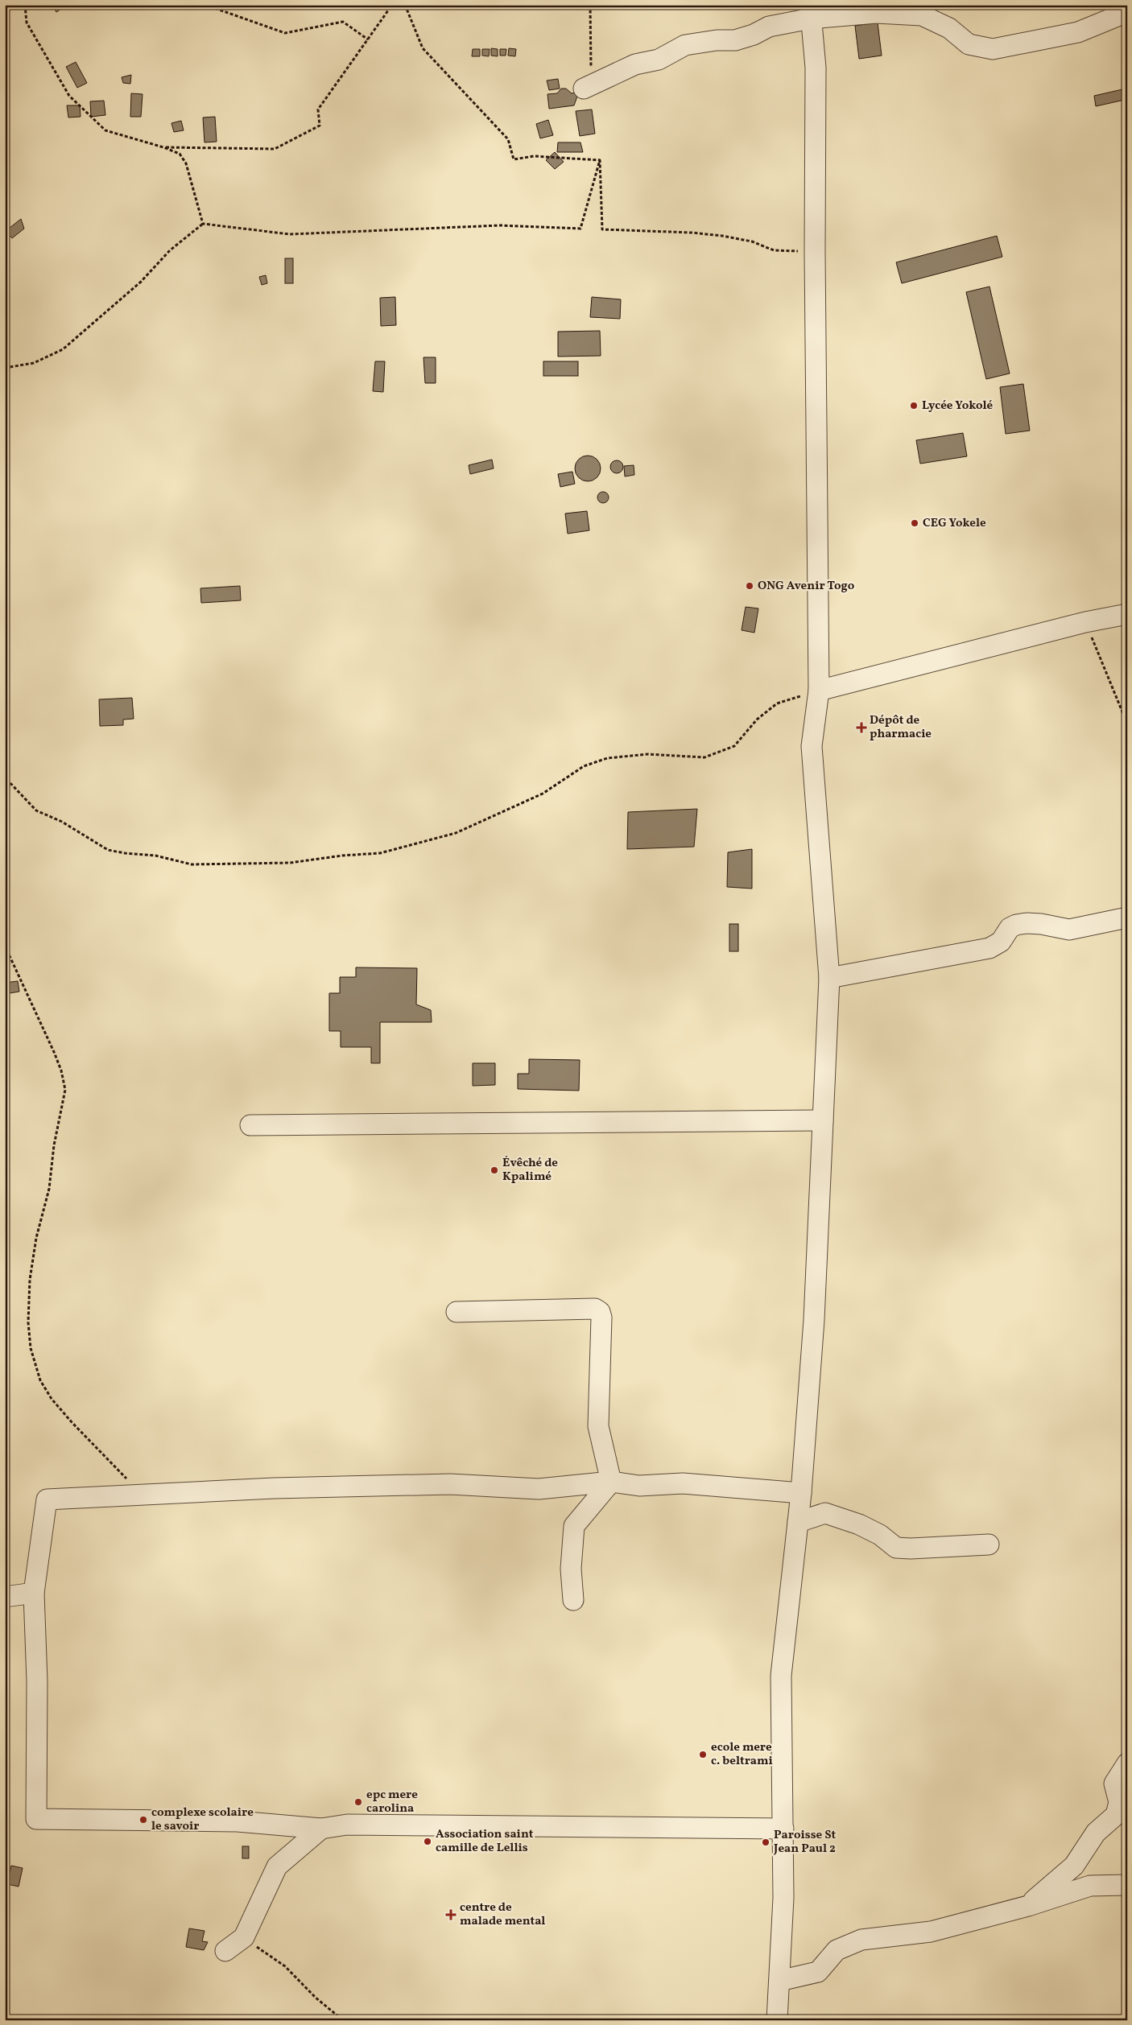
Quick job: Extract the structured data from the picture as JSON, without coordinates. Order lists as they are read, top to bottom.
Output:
{
  "places": {
    "other": [
      "Lycée Yokolé",
      "CEG Yokele",
      "ONG Avenir Togo",
      "Évêché de Kpalimé",
      "ecole mere c. beltrami",
      "epc mere carolina",
      "complexe scolaire le savoir",
      "Association saint camille de Lellis",
      "Paroisse St Jean Paul 2"
    ],
    "health": ["Dépôt de pharmacie", "centre de malade mental"]
  }
}
